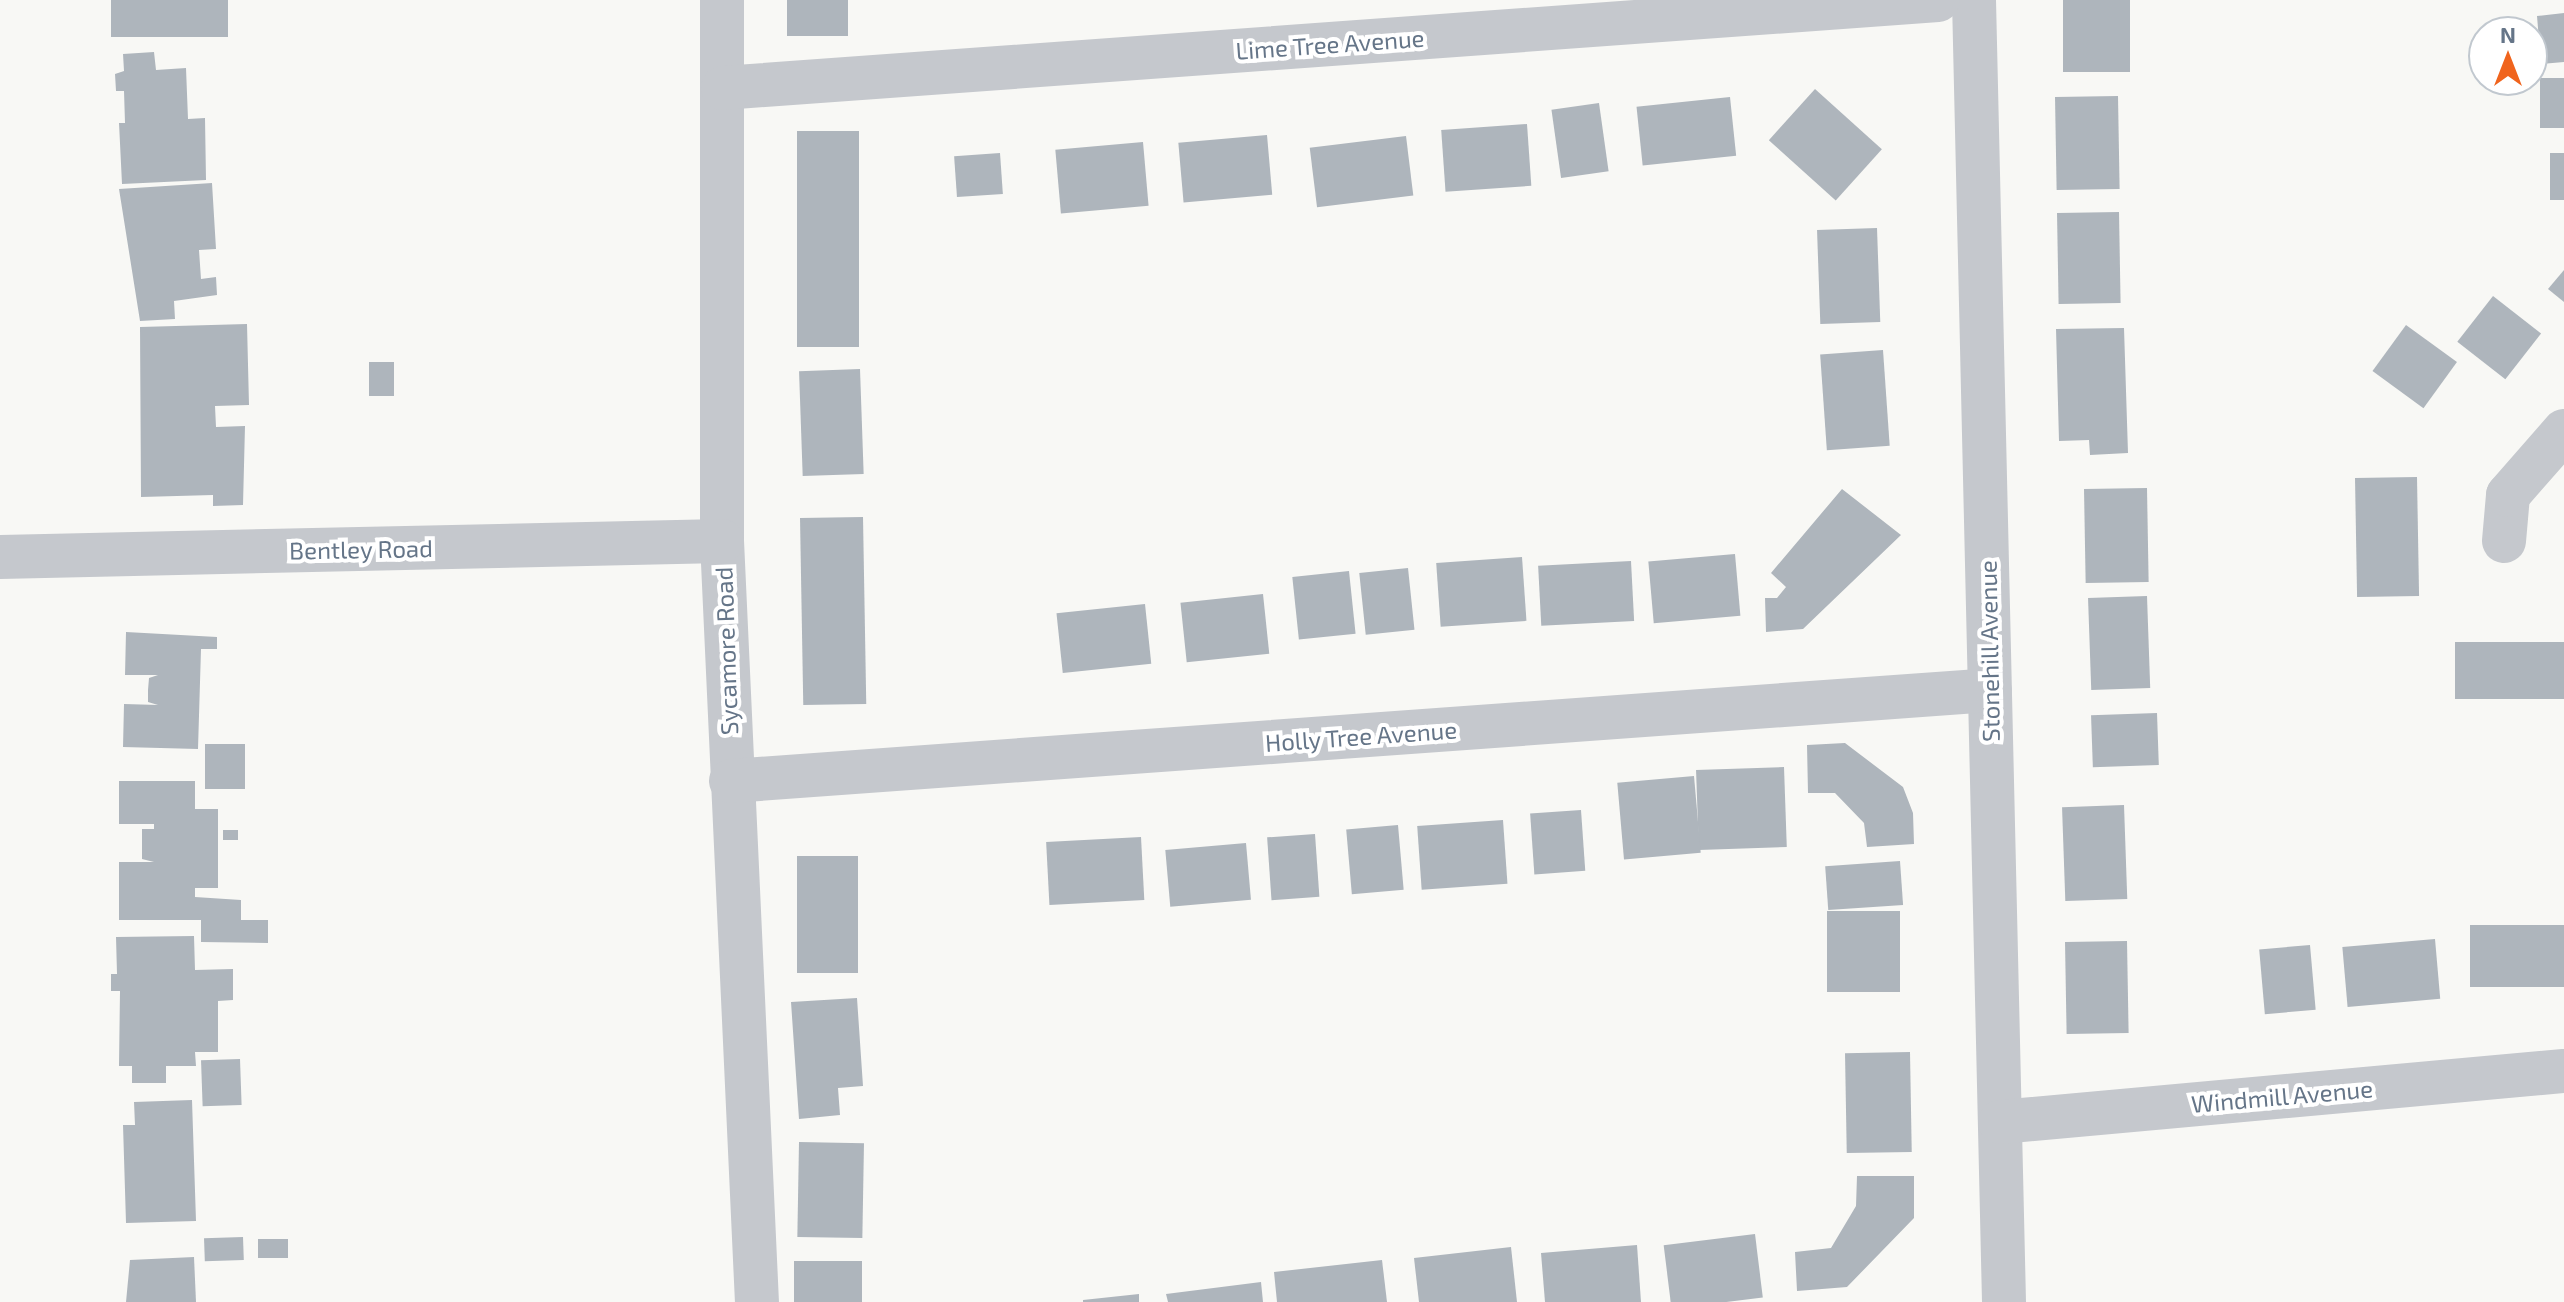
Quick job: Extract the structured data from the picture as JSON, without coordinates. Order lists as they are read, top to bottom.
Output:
{
  "streets": {
    "street": [
      "Lime Tree Avenue",
      "Bentley Road",
      "Sycamore Road",
      "Stonehill Avenue",
      "Holly Tree Avenue",
      "Windmill Avenue"
    ]
  },
  "crossings": [
    ["Lime Tree Avenue", "Sycamore Road"],
    ["Bentley Road", "Sycamore Road"],
    ["Sycamore Road", "Holly Tree Avenue"],
    ["Stonehill Avenue", "Holly Tree Avenue"],
    ["Stonehill Avenue", "Windmill Avenue"]
  ],
  "north": "top"
}
